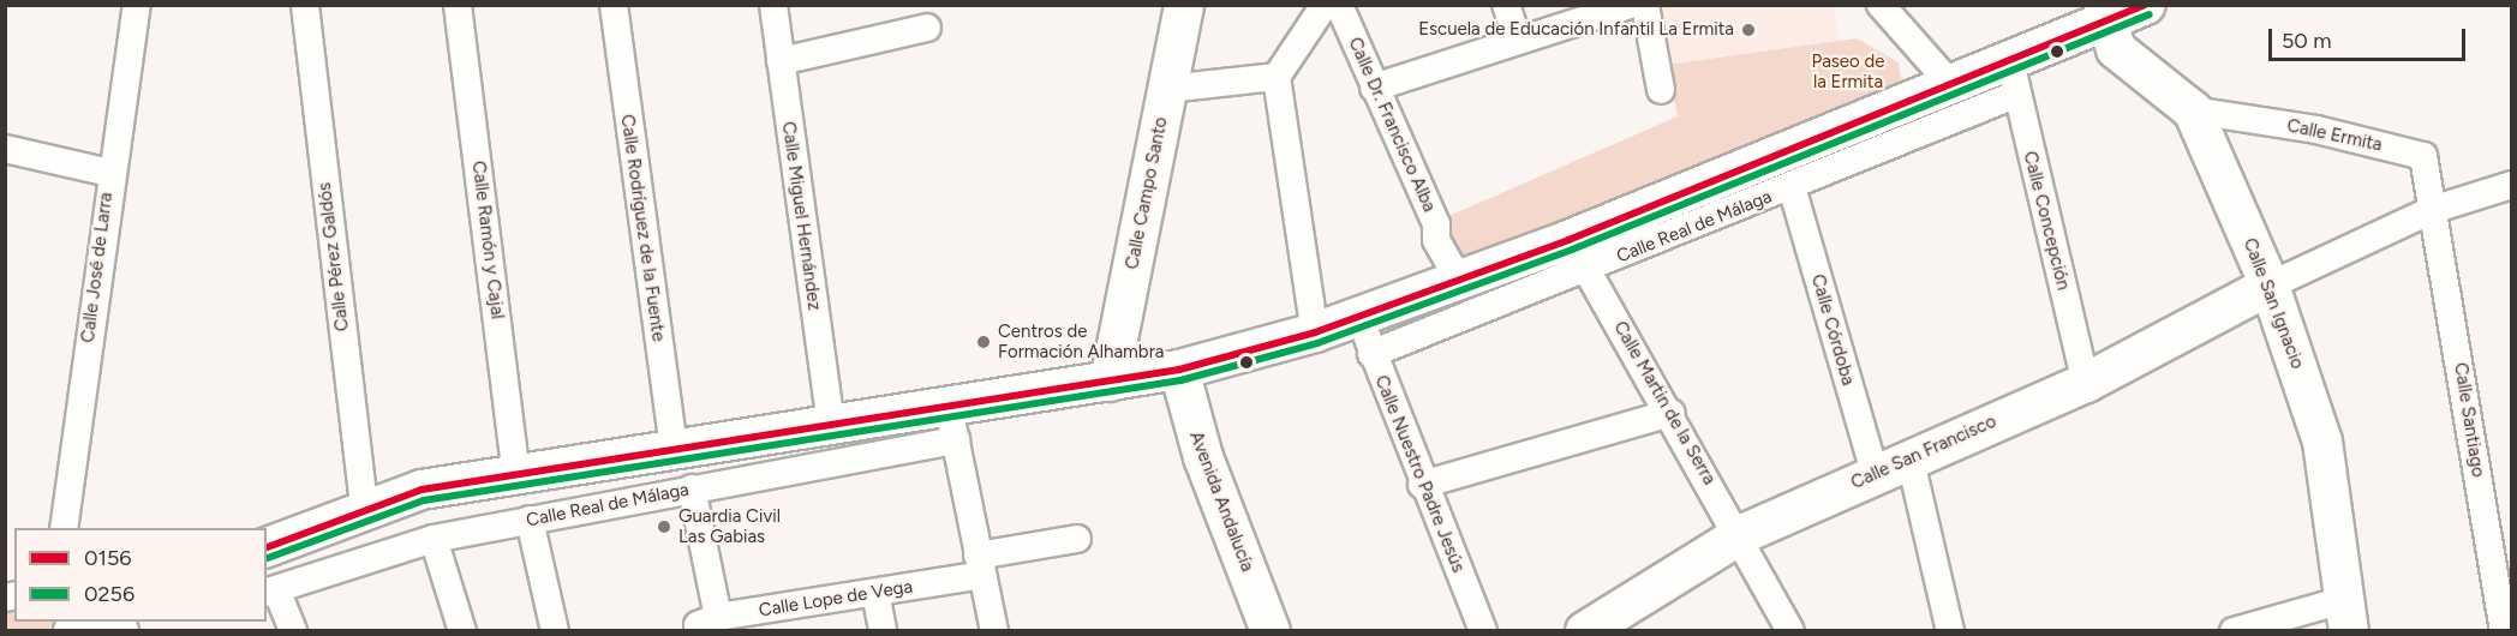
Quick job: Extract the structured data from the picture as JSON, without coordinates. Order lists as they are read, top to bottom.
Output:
{
  "streets": {
    "street": [
      "Calle Dr. Francisco Alba",
      "Calle Ermita",
      "Calle Campo Santo",
      "Calle Miguel Hernández",
      "Calle Concepción",
      "Calle Real de Málaga",
      "Calle Rodríguez de la Fuente",
      "Calle Ramón y Cajal",
      "Calle Pérez Galdós",
      "Calle José de Larra",
      "Calle San Ignacio",
      "Calle Córdoba",
      "Calle Martin de la Serra",
      "Calle Santiago",
      "Calle San Francisco",
      "Calle Nuestro Padre Jesús",
      "Avenida Andalucía",
      "Calle Lope de Vega"
    ]
  },
  "crossings": [
    ["Calle Dr. Francisco Alba", "Calle Real de Málaga"],
    ["Calle Ermita", "Calle San Ignacio"],
    ["Calle Ermita", "Calle Santiago"],
    ["Calle Campo Santo", "Calle Real de Málaga"],
    ["Calle Miguel Hernández", "Calle Real de Málaga"],
    ["Calle Concepción", "Calle Real de Málaga"],
    ["Calle Concepción", "Calle San Francisco"],
    ["Calle Real de Málaga", "Calle Rodríguez de la Fuente"],
    ["Calle Real de Málaga", "Calle Ramón y Cajal"],
    ["Calle Real de Málaga", "Calle Pérez Galdós"],
    ["Calle Real de Málaga", "Calle San Ignacio"],
    ["Calle Real de Málaga", "Calle Córdoba"],
    ["Calle Real de Málaga", "Calle Martin de la Serra"],
    ["Calle Real de Málaga", "Calle Nuestro Padre Jesús"],
    ["Calle Real de Málaga", "Avenida Andalucía"],
    ["Calle San Ignacio", "Calle San Francisco"],
    ["Calle Córdoba", "Calle San Francisco"],
    ["Calle Martin de la Serra", "Calle San Francisco"]
  ],
  "parks": ["Paseo de la Ermita"],
  "places": ["Escuela de Educación Infantil La Ermita", "Centros de Formación Alhambra", "Guardia Civil Las Gabias"],
  "lines": ["transit line 0156", "transit line 0256"],
  "legend": ["0156", "0256"],
  "scale_bar": "50 m"
}
